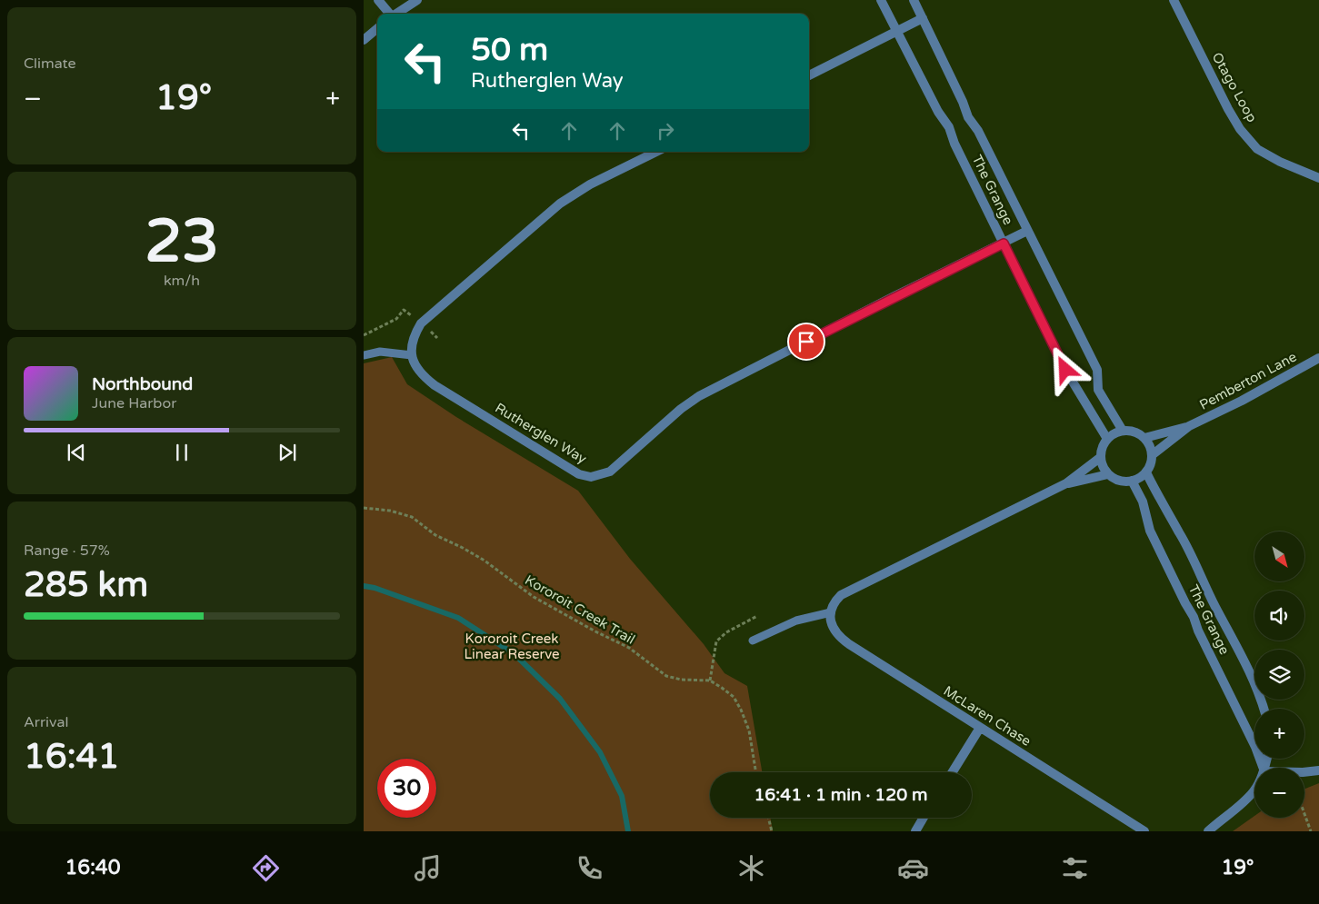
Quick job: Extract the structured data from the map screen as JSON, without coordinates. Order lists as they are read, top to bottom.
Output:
{
  "streets": {
    "street": [
      "Otago Loop",
      "The Grange",
      "Pemberton Lane",
      "Rutherglen Way",
      "McLaren Chase"
    ],
    "path": ["Kororoit Creek Trail"]
  },
  "crossings": [
    ["The Grange", "Pemberton Lane"],
    ["The Grange", "Rutherglen Way"]
  ],
  "parks": ["Kororoit Creek Linear Reserve"],
  "north": "bottom right",
  "page": {
    "tile": [
      "Climate",
      ["23", "km/h"],
      ["Range · 57%", "285 km"],
      ["Arrival", "16:41"]
    ],
    "turn": ["50 m", "Rutherglen Way"],
    "heat": ["−", "19°", "+"],
    "song": ["Northbound", "June Harbor"],
    "map_buttons": ["+", "−"],
    "limit": "30",
    "trip": "16:41 · 1 min · 120 m",
    "tabs": ["16:40", "19°"]
  }
}
